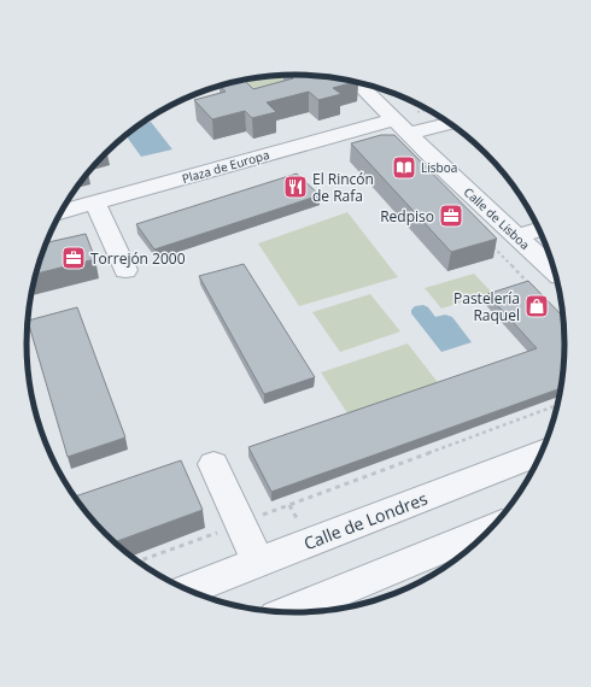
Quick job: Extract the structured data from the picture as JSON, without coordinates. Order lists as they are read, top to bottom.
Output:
{
  "streets": {
    "street": ["Plaza de Europa", "Calle de Lisboa", "Calle de Londres"]
  },
  "crossings": [
    ["Plaza de Europa", "Calle de Lisboa"]
  ],
  "places": {
    "library": ["Lisboa"],
    "restaurant": ["El Rincón de Rafa"],
    "office": ["Redpiso", "Torrejón 2000"],
    "shop": ["Pastelería Raquel"]
  }
}
